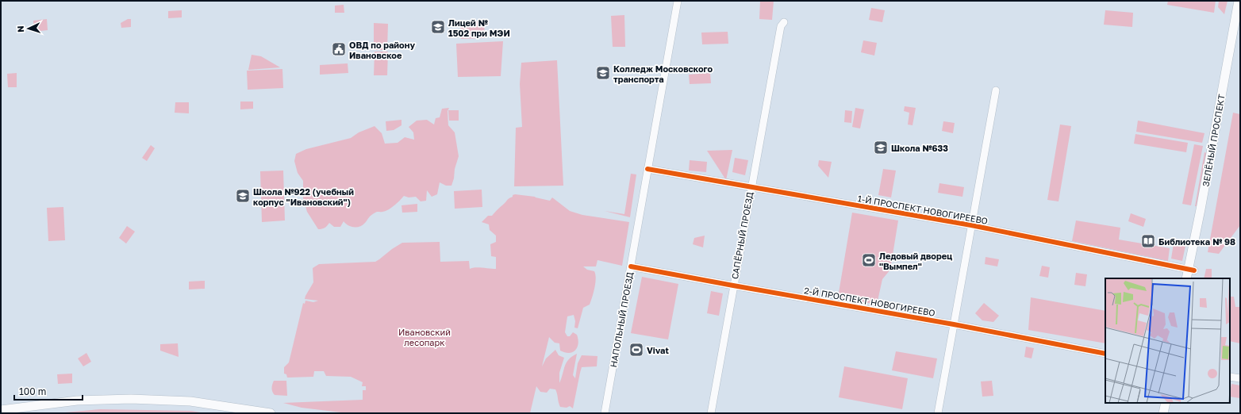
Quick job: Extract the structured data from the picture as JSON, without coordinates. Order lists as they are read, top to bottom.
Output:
{
  "streets": {
    "main road": ["ЗЕЛЁНЫЙ ПРОСПЕКТ"],
    "street": [
      "1-Й ПРОСПЕКТ НОВОГИРЕЕВО",
      "САПЁРНЫЙ ПРОЕЗД",
      "2-Й ПРОСПЕКТ НОВОГИРЕЕВО",
      "НАПОЛЬНЫЙ ПРОЕЗД"
    ]
  },
  "crossings": [
    ["ЗЕЛЁНЫЙ ПРОСПЕКТ", "1-Й ПРОСПЕКТ НОВОГИРЕЕВО"],
    ["1-Й ПРОСПЕКТ НОВОГИРЕЕВО", "САПЁРНЫЙ ПРОЕЗД"],
    ["1-Й ПРОСПЕКТ НОВОГИРЕЕВО", "НАПОЛЬНЫЙ ПРОЕЗД"],
    ["САПЁРНЫЙ ПРОЕЗД", "2-Й ПРОСПЕКТ НОВОГИРЕЕВО"],
    ["2-Й ПРОСПЕКТ НОВОГИРЕЕВО", "НАПОЛЬНЫЙ ПРОЕЗД"]
  ],
  "parks": ["Ивановский лесопарк"],
  "places": {
    "school or university": [
      "Лицей № 1502 при МЭИ",
      "Колледж Московского транспорта",
      "Школа №633",
      "Школа №922 (учебный корпус \"Ивановский\")"
    ],
    "public building": ["ОВД по району Ивановское"],
    "library": ["Библиотека № 98"],
    "sports": ["Ледовый дворец \"Вымпел\"", "Vivat"]
  },
  "scale_bar": "100 m",
  "north": "left"
}
